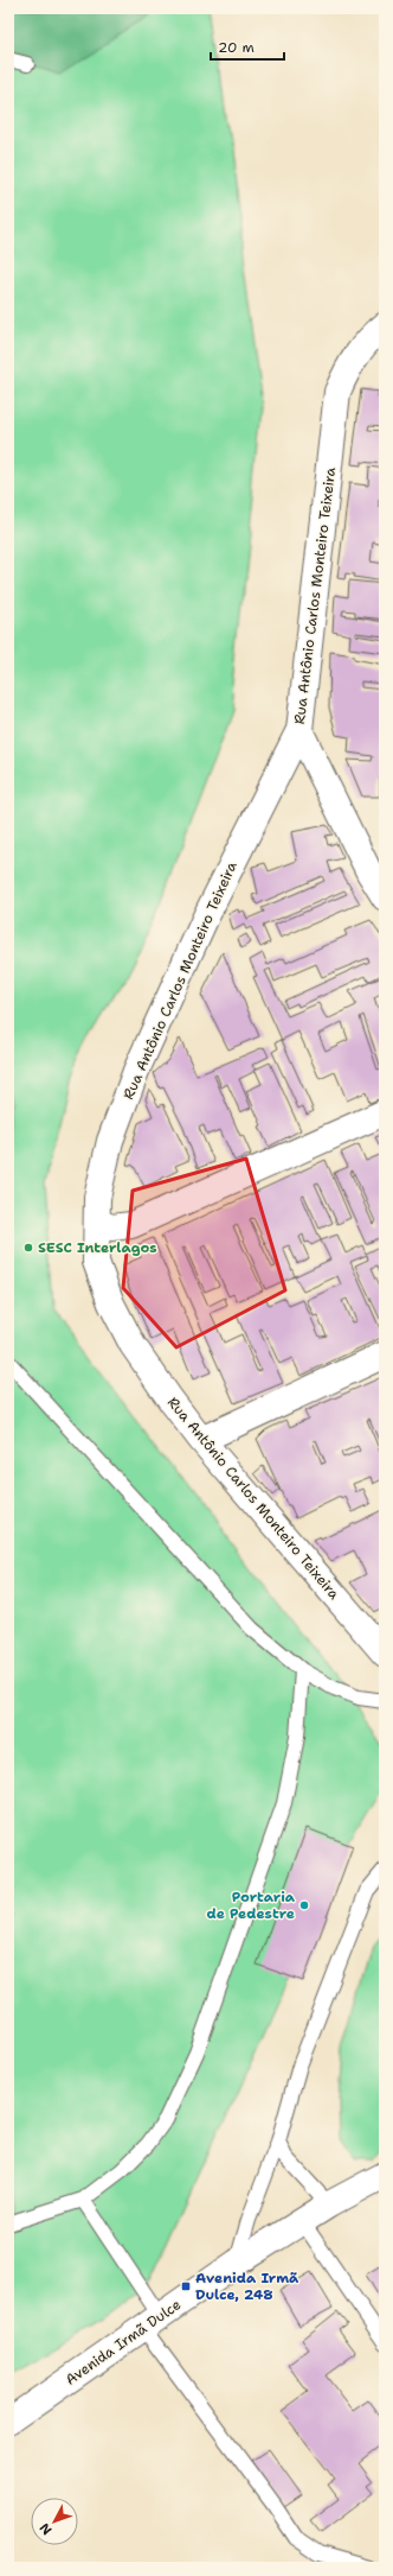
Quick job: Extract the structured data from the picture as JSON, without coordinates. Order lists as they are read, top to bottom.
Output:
{
  "streets": {
    "street": ["Rua Antônio Carlos Monteiro Teixeira", "Avenida Irmã Dulce"]
  },
  "places": {
    "other": ["SESC Interlagos", "Portaria de Pedestre"],
    "transit": ["Avenida Irmã Dulce, 248"]
  },
  "scale_bar": "20 m",
  "north": "bottom left"
}
